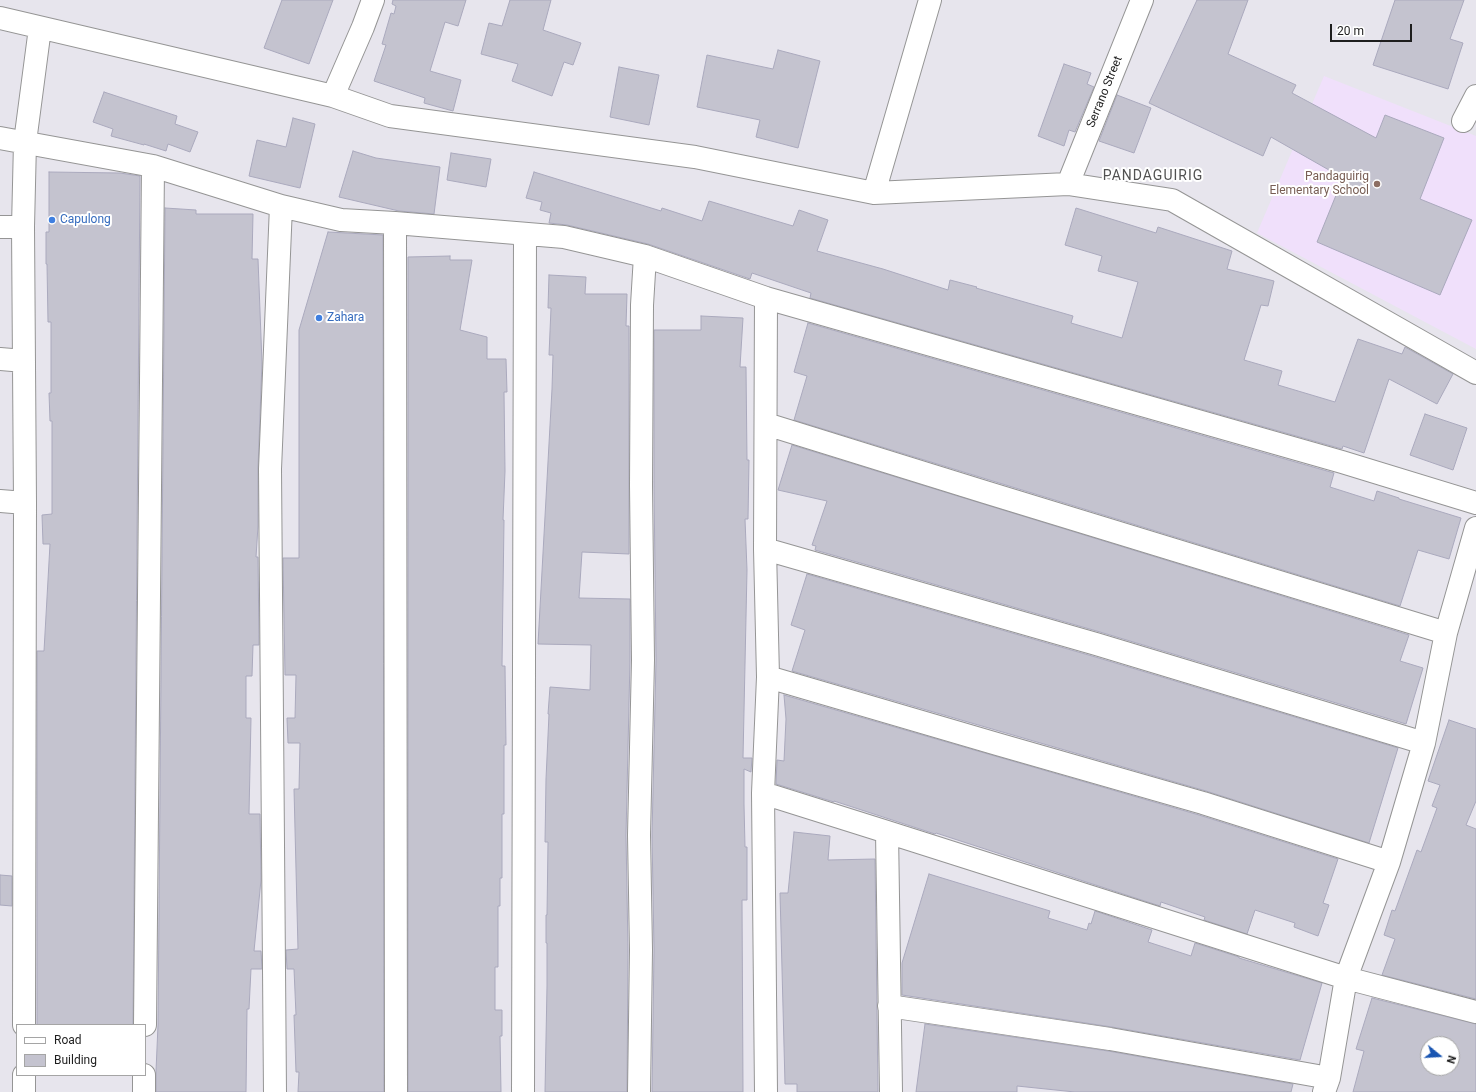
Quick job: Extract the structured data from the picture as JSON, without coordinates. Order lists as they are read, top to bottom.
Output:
{
  "streets": {
    "street": ["Serrano Street"]
  },
  "districts": ["PANDAGUIRIG"],
  "places": ["Pandaguirig Elementary School", "Capulong", "Zahara"],
  "legend": ["Road", "Building"],
  "scale_bar": "20 m",
  "north": "right"
}
